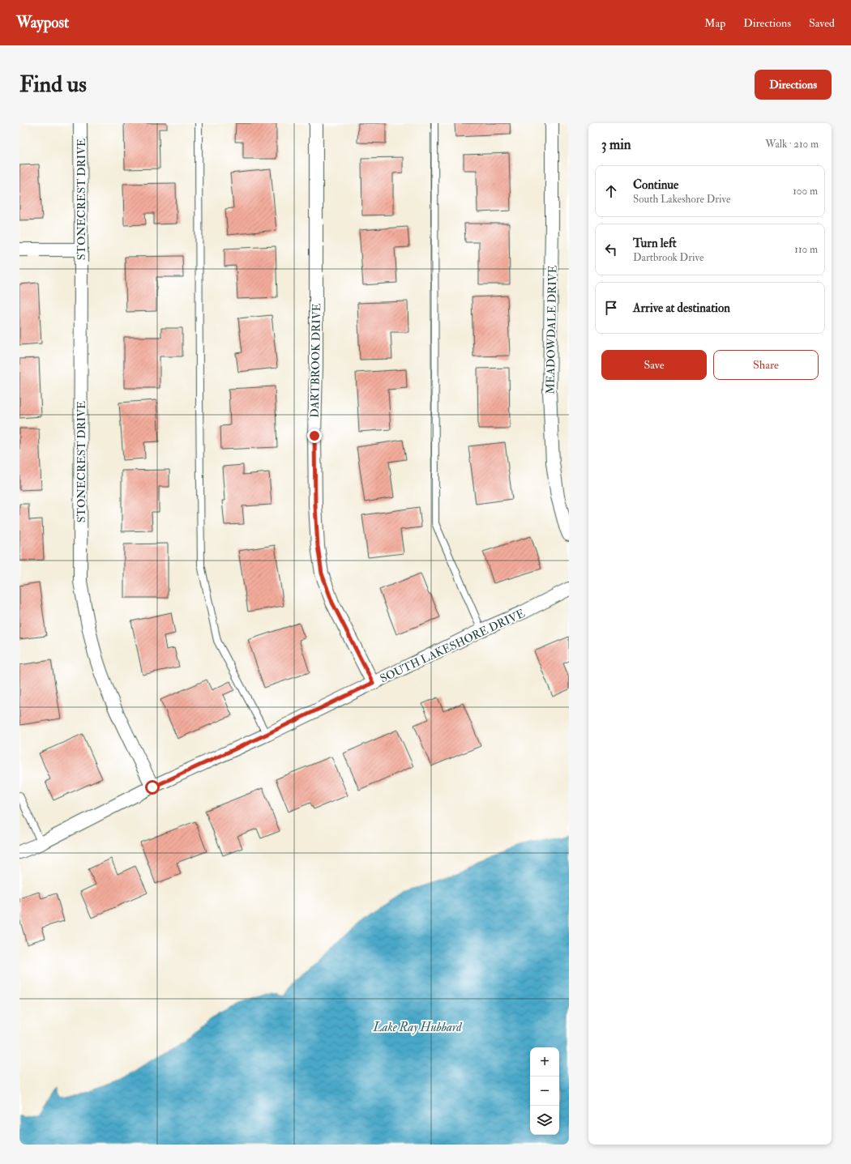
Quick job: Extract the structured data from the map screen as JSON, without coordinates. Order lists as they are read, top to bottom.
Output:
{
  "streets": {
    "street": [
      "STONECREST DRIVE",
      "MEADOWDALE DRIVE",
      "DARTBROOK DRIVE",
      "SOUTH LAKESHORE DRIVE"
    ]
  },
  "crossings": [
    ["STONECREST DRIVE", "SOUTH LAKESHORE DRIVE"],
    ["DARTBROOK DRIVE", "SOUTH LAKESHORE DRIVE"]
  ],
  "water": ["Lake Ray Hubbard"],
  "page": {
    "header": "Waypost",
    "nav": ["Map", "Directions", "Saved"],
    "buttons": [
      "Directions",
      ["Save", "Share"]
    ],
    "title": "Find us",
    "heading": ["3 min", "Walk · 210 m"],
    "list": [
      ["Continue", "South Lakeshore Drive", "100 m"],
      ["Turn left", "Dartbrook Drive", "110 m"],
      "Arrive at destination"
    ],
    "map_buttons": ["+", "−"]
  }
}
